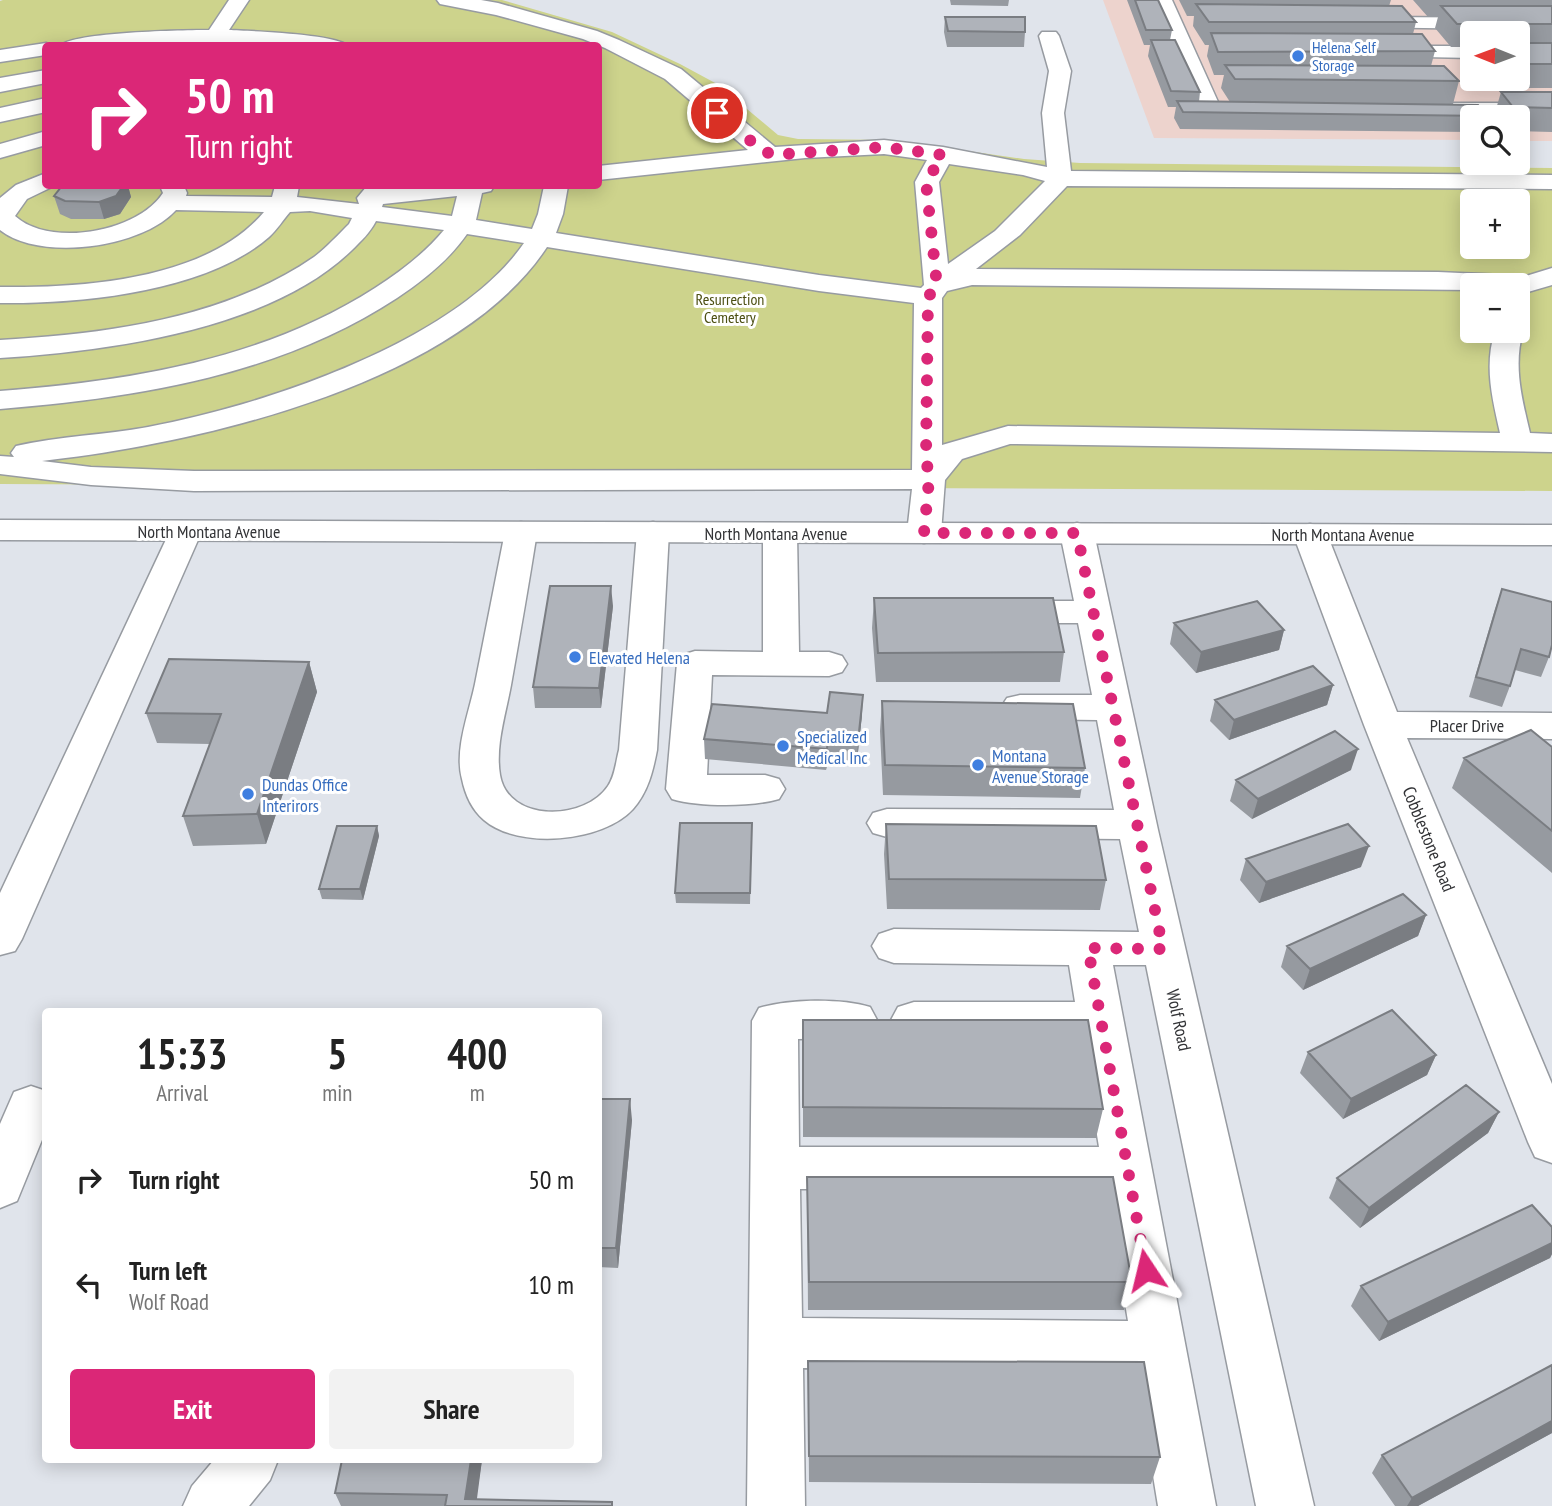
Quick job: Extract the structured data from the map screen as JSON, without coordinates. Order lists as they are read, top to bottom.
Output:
{
  "streets": {
    "street": [
      "North Montana Avenue",
      "Placer Drive",
      "Cobblestone Road",
      "Wolf Road"
    ]
  },
  "crossings": [
    ["North Montana Avenue", "Cobblestone Road"],
    ["North Montana Avenue", "Wolf Road"],
    ["Placer Drive", "Cobblestone Road"]
  ],
  "parks": ["Resurrection Cemetery"],
  "places": [
    "Helena Self Storage",
    "Elevated Helena",
    "Specialized Medical Inc",
    "Montana Avenue Storage",
    "Dundas Office Interirors"
  ],
  "north": "left",
  "page": {
    "map_buttons": ["+", "−"],
    "turn": ["50 m", "Turn right"],
    "eta": [
      "15:33",
      "Arrival",
      "5",
      "min",
      "400",
      "m"
    ],
    "list": [
      {
        "name": "Turn right",
        "value": "50 m"
      },
      {
        "name": "Turn left",
        "note": "Wolf Road",
        "value": "10 m"
      }
    ],
    "buttons": ["Exit", "Share"]
  }
}
